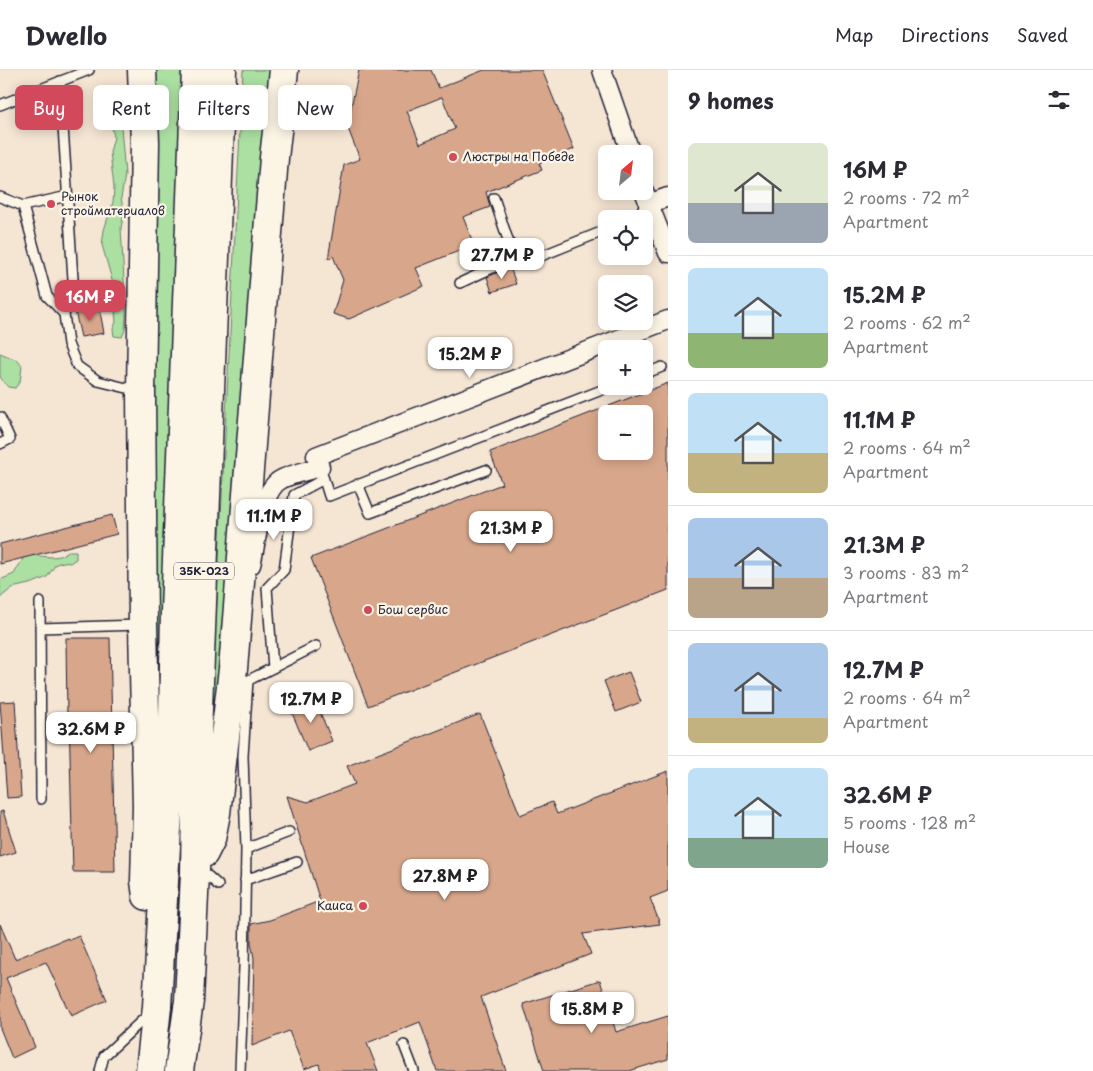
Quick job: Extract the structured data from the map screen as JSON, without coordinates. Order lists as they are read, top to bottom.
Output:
{
  "streets": {
    "main road": ["35К-023"]
  },
  "places": [
    "Люстры на Победе",
    "Рынок стройматериалов",
    "Бош сервис",
    "Каиса"
  ],
  "north": "top right",
  "page": {
    "header": "Dwello",
    "nav": ["Map", "Directions", "Saved"],
    "heading": "9 homes",
    "chip": [
      "Buy",
      "Rent",
      "Filters",
      "New"
    ],
    "list": [
      {
        "name": "16M ₽",
        "note": "2 rooms · 72 m² · Apartment"
      },
      {
        "name": "15.2M ₽",
        "note": "2 rooms · 62 m² · Apartment"
      },
      {
        "name": "11.1M ₽",
        "note": "2 rooms · 64 m² · Apartment"
      },
      {
        "name": "21.3M ₽",
        "note": "3 rooms · 83 m² · Apartment"
      },
      {
        "name": "12.7M ₽",
        "note": "2 rooms · 64 m² · Apartment"
      },
      {
        "name": "32.6M ₽",
        "note": "5 rooms · 128 m² · House"
      }
    ],
    "map_buttons": ["+", "−"],
    "price": [
      "27.7M ₽",
      "16M ₽",
      "15.2M ₽",
      "11.1M ₽",
      "21.3M ₽",
      "12.7M ₽",
      "32.6M ₽",
      "27.8M ₽",
      "15.8M ₽"
    ]
  }
}
